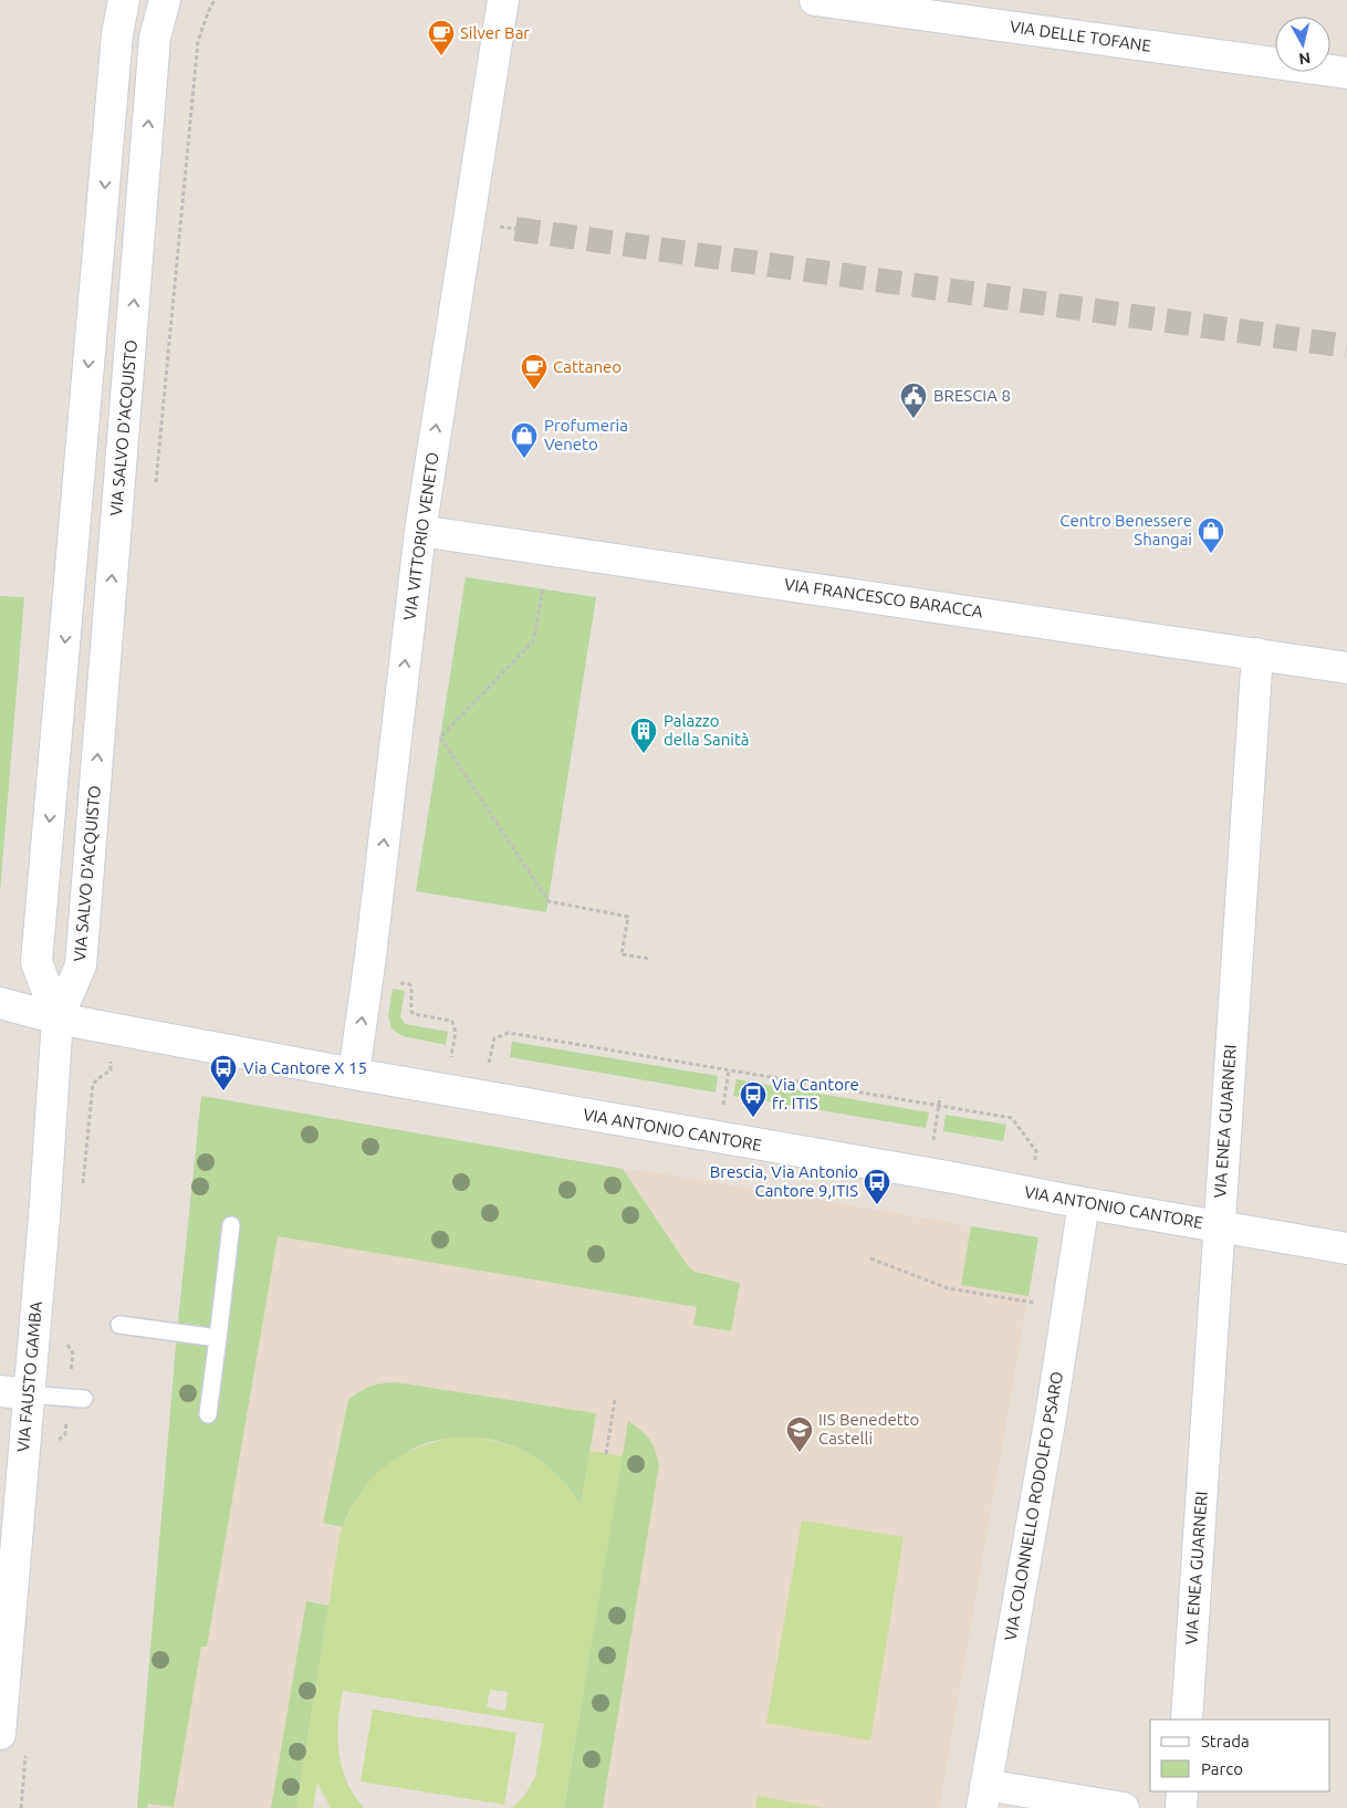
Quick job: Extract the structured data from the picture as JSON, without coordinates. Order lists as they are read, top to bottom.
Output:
{
  "streets": {
    "street": [
      "VIA DELLE TOFANE",
      "VIA SALVO D'ACQUISTO",
      "VIA VITTORIO VENETO",
      "VIA FRANCESCO BARACCA",
      "VIA ENEA GUARNERI",
      "VIA ANTONIO CANTORE",
      "VIA FAUSTO GAMBA",
      "VIA COLONNELLO RODOLFO PSARO"
    ]
  },
  "crossings": [
    ["VIA SALVO D'ACQUISTO", "VIA ANTONIO CANTORE"],
    ["VIA SALVO D'ACQUISTO", "VIA FAUSTO GAMBA"],
    ["VIA VITTORIO VENETO", "VIA FRANCESCO BARACCA"],
    ["VIA VITTORIO VENETO", "VIA ANTONIO CANTORE"],
    ["VIA FRANCESCO BARACCA", "VIA ENEA GUARNERI"],
    ["VIA ENEA GUARNERI", "VIA ANTONIO CANTORE"],
    ["VIA ANTONIO CANTORE", "VIA FAUSTO GAMBA"],
    ["VIA ANTONIO CANTORE", "VIA COLONNELLO RODOLFO PSARO"]
  ],
  "one_way": ["VIA VITTORIO VENETO"],
  "places": {
    "cafe": ["Silver Bar", "Cattaneo"],
    "public building": ["BRESCIA 8"],
    "shop": ["Profumeria Veneto", "Centro Benessere Shangai"],
    "building": ["Palazzo della Sanità"],
    "bus stop": ["Via Cantore X 15", "Via Cantore fr. ITIS", "Brescia, Via Antonio Cantore 9,ITIS"],
    "school or university": ["IIS Benedetto Castelli"]
  },
  "legend": ["Strada", "Parco"],
  "north": "bottom"
}
